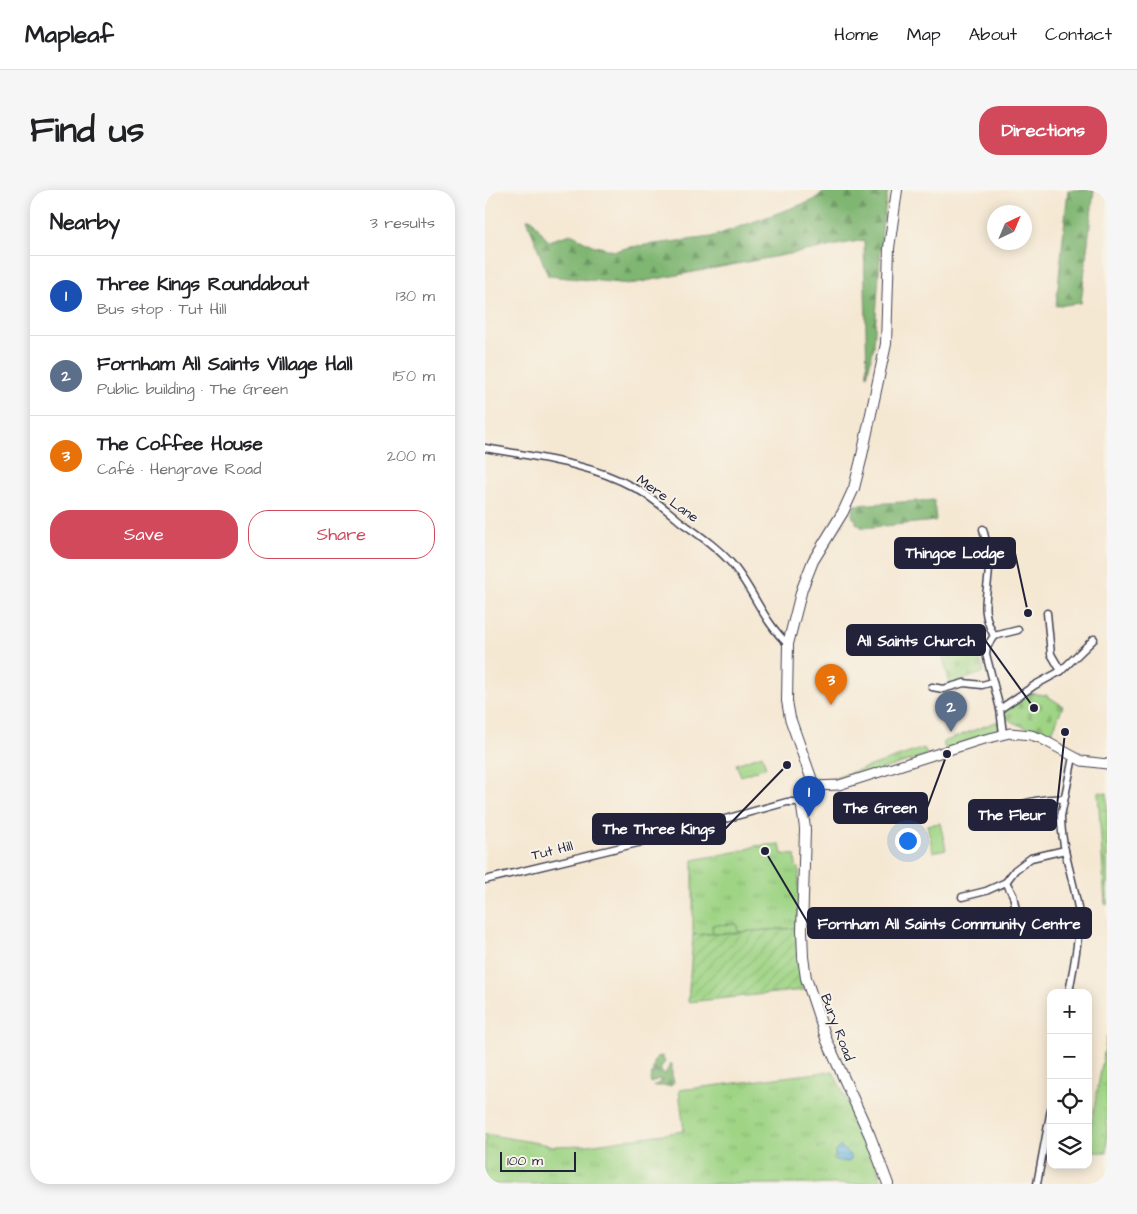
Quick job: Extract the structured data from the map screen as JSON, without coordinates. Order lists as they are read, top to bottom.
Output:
{
  "streets": {
    "main road": ["Bury Road"],
    "street": ["Mere Lane", "Tut Hill"]
  },
  "crossings": [
    ["Tut Hill", "Bury Road"]
  ],
  "places": [
    "Thingoe Lodge",
    "All Saints Church",
    "The Fleur",
    "The Green",
    "The Three Kings",
    "Fornham All Saints Community Centre"
  ],
  "scale_bar": "100 m",
  "north": "top right",
  "page": {
    "header": "Mapleaf",
    "nav": [
      "Home",
      "Map",
      "About",
      "Contact"
    ],
    "title": "Find us",
    "buttons": [
      "Directions",
      ["Save", "Share"]
    ],
    "heading": ["Nearby", "3 results"],
    "list": [
      {
        "mark": "1",
        "name": "Three Kings Roundabout",
        "note": "Bus stop · Tut Hill",
        "value": "130 m"
      },
      {
        "mark": "2",
        "name": "Fornham All Saints Village Hall",
        "note": "Public building · The Green",
        "value": "150 m"
      },
      {
        "mark": "3",
        "name": "The Coffee House",
        "note": "Café · Hengrave Road",
        "value": "200 m"
      }
    ],
    "pins": ["3", "2", "1"],
    "map_buttons": ["+", "−"],
    "scale": "100 m"
  }
}
